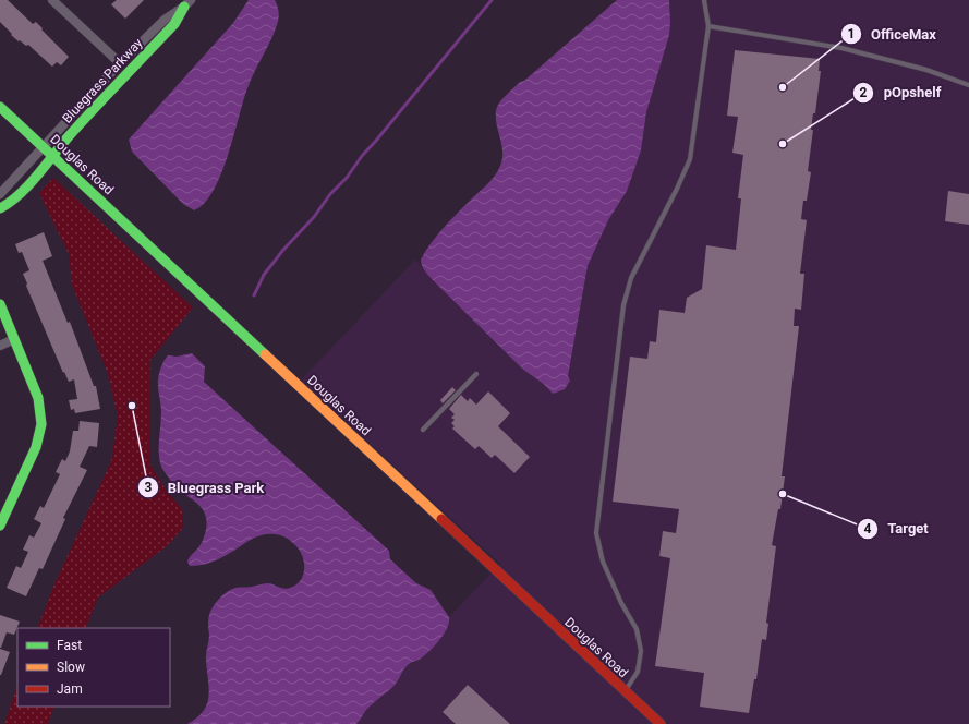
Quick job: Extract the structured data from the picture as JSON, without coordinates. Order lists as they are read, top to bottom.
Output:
{
  "streets": {
    "street": ["Bluegrass Parkway", "Douglas Road"]
  },
  "crossings": [
    ["Bluegrass Parkway", "Douglas Road"]
  ],
  "places": [
    "OfficeMax",
    "pOpshelf",
    "Bluegrass Park",
    "Target"
  ],
  "legend": ["Fast", "Slow", "Jam"]
}
